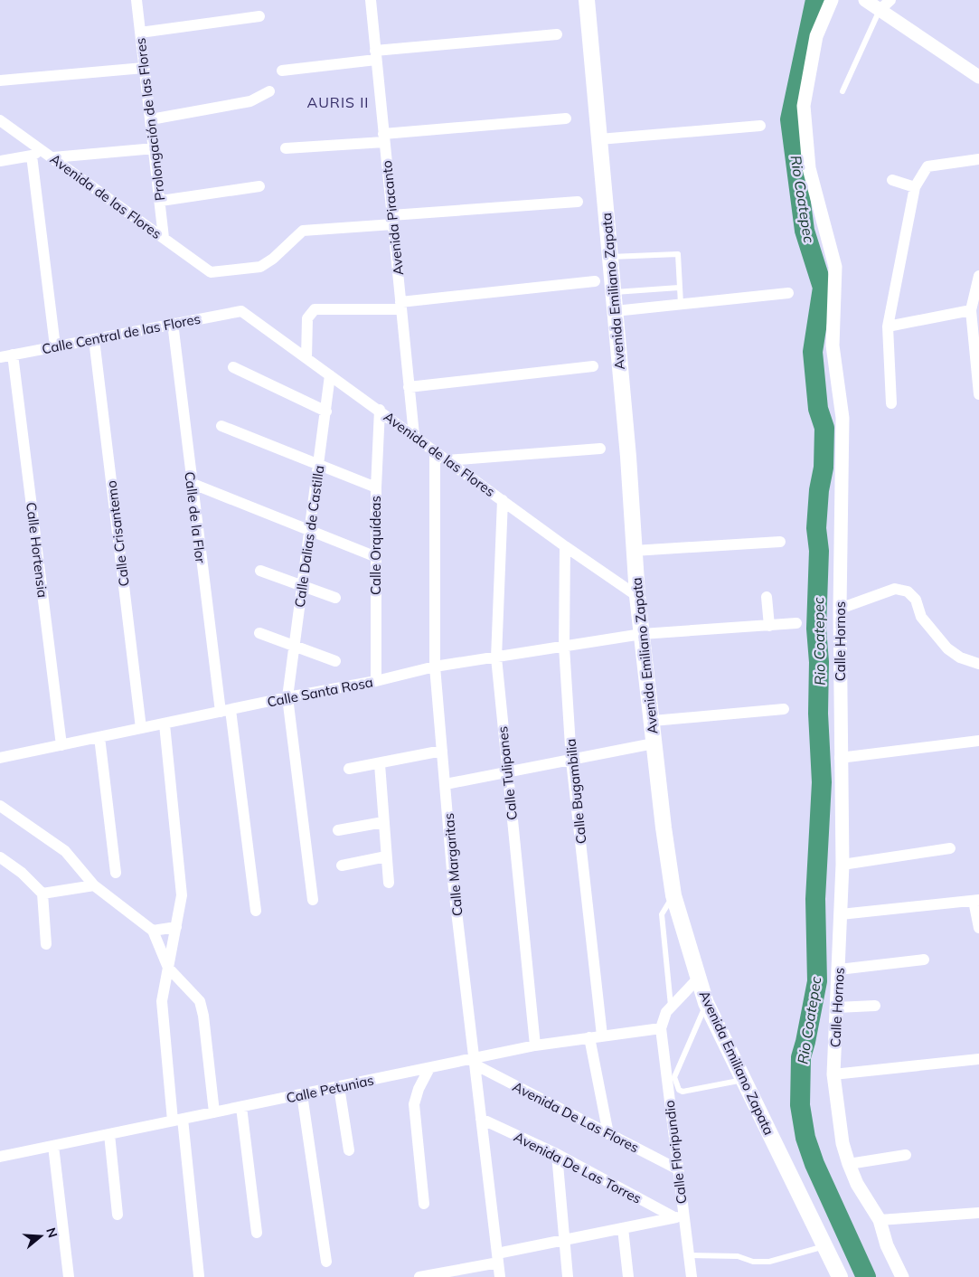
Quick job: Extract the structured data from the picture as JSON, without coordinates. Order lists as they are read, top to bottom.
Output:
{
  "streets": {
    "main road": ["Avenida Emiliano Zapata"],
    "street": [
      "Prolongación de las Flores",
      "Avenida de las Flores",
      "Avenida Piracanto",
      "Calle Central de las Flores",
      "Calle de la Flor",
      "Calle Crisantemo",
      "Calle Dalias de Castilla",
      "Calle Orquídeas",
      "Calle Hortensia",
      "Calle Hornos",
      "Calle Santa Rosa",
      "Calle Tulipanes",
      "Calle Bugambilia",
      "Calle Margaritas",
      "Calle Petunias",
      "Avenida De Las Flores",
      "Calle Floripundio",
      "Avenida De Las Torres"
    ]
  },
  "crossings": [
    ["Prolongación de las Flores", "Avenida de las Flores"],
    ["Avenida de las Flores", "Avenida Piracanto"],
    ["Avenida de las Flores", "Avenida Emiliano Zapata"],
    ["Avenida de las Flores", "Calle Central de las Flores"],
    ["Avenida de las Flores", "Calle Dalias de Castilla"],
    ["Avenida de las Flores", "Calle Orquídeas"],
    ["Avenida de las Flores", "Calle Tulipanes"],
    ["Avenida de las Flores", "Calle Bugambilia"],
    ["Avenida de las Flores", "Calle Margaritas"],
    ["Avenida Emiliano Zapata", "Calle Santa Rosa"],
    ["Calle Central de las Flores", "Calle de la Flor"],
    ["Calle Central de las Flores", "Calle Crisantemo"],
    ["Calle Central de las Flores", "Calle Hortensia"],
    ["Calle de la Flor", "Calle Santa Rosa"],
    ["Calle Crisantemo", "Calle Santa Rosa"],
    ["Calle Dalias de Castilla", "Calle Santa Rosa"],
    ["Calle Orquídeas", "Calle Santa Rosa"],
    ["Calle Hortensia", "Calle Santa Rosa"],
    ["Calle Santa Rosa", "Calle Tulipanes"],
    ["Calle Santa Rosa", "Calle Bugambilia"],
    ["Calle Santa Rosa", "Calle Margaritas"],
    ["Calle Tulipanes", "Calle Petunias"],
    ["Calle Bugambilia", "Calle Petunias"],
    ["Calle Margaritas", "Calle Petunias"],
    ["Calle Margaritas", "Avenida De Las Flores"],
    ["Calle Margaritas", "Avenida De Las Torres"],
    ["Calle Petunias", "Avenida De Las Flores"],
    ["Calle Petunias", "Calle Floripundio"],
    ["Avenida De Las Flores", "Calle Floripundio"],
    ["Calle Floripundio", "Avenida De Las Torres"]
  ],
  "districts": ["AURIS II"],
  "water": ["Rio Coatepec"],
  "north": "right"
}
